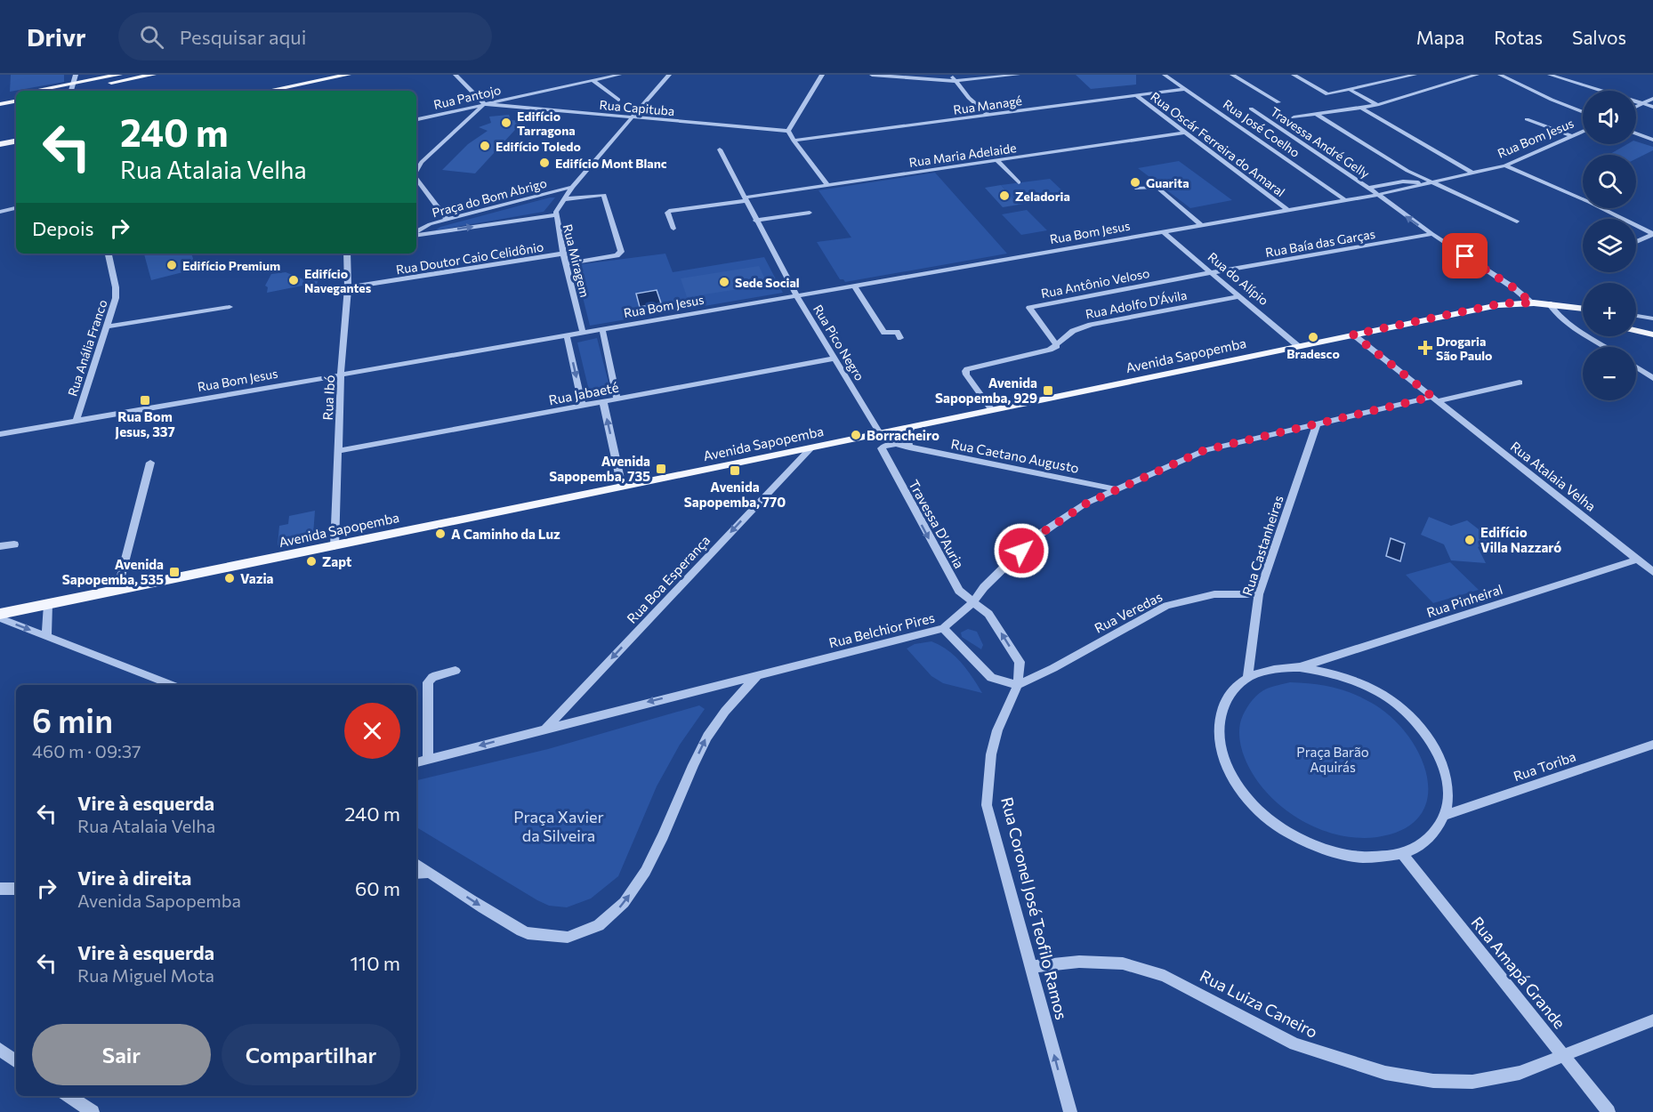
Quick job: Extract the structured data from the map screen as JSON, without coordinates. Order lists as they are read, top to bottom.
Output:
{
  "streets": {
    "main road": ["Avenida Sapopemba"],
    "street": [
      "Rua Pantojo",
      "Rua Managé",
      "Rua Capituba",
      "Rua José Coelho",
      "Rua Bom Jesus",
      "Travessa André Gelly",
      "Rua Oscár Ferreira do Amaral",
      "Rua Maria Adelaide",
      "Praça do Bom Abrigo",
      "Rua Baía das Garças",
      "Rua Doutor Caio Celidônio",
      "Rua Miragem",
      "Rua do Alípio",
      "Rua Antônio Veloso",
      "Rua Adolfo D'Ávila",
      "Rua Pico Negro",
      "Rua Anália Franco",
      "Rua Jabaeté",
      "Rua Ibó",
      "Rua Caetano Augusto",
      "Rua Atalaia Velha",
      "Travessa D'Auria",
      "Rua Castanheiras",
      "Rua Boa Esperança",
      "Rua Pinheiral",
      "Rua Veredas",
      "Rua Belchior Pires",
      "Rua Toriba",
      "Rua Coronel José Teofilo Ramos",
      "Rua Amapá Grande",
      "Rua Luiza Caneiro"
    ]
  },
  "crossings": [
    ["Rua Pantojo", "Rua Capituba"],
    ["Rua Managé", "Rua José Coelho"],
    ["Rua Managé", "Rua Oscár Ferreira do Amaral"],
    ["Rua Capituba", "Rua Miragem"],
    ["Rua José Coelho", "Rua Bom Jesus"],
    ["Rua Bom Jesus", "Travessa André Gelly"],
    ["Rua Bom Jesus", "Rua Oscár Ferreira do Amaral"],
    ["Rua Bom Jesus", "Rua Miragem"],
    ["Rua Bom Jesus", "Rua do Alípio"],
    ["Rua Bom Jesus", "Rua Pico Negro"],
    ["Rua Bom Jesus", "Rua Anália Franco"],
    ["Rua Bom Jesus", "Rua Ibó"],
    ["Travessa André Gelly", "Rua Baía das Garças"],
    ["Travessa André Gelly", "Avenida Sapopemba"],
    ["Rua Oscár Ferreira do Amaral", "Rua Maria Adelaide"],
    ["Rua Maria Adelaide", "Rua Pico Negro"],
    ["Praça do Bom Abrigo", "Rua Miragem"],
    ["Rua Baía das Garças", "Rua do Alípio"],
    ["Rua Baía das Garças", "Rua Antônio Veloso"],
    ["Rua Doutor Caio Celidônio", "Rua Miragem"],
    ["Rua Doutor Caio Celidônio", "Rua Ibó"],
    ["Rua do Alípio", "Rua Antônio Veloso"],
    ["Rua do Alípio", "Rua Adolfo D'Ávila"],
    ["Rua do Alípio", "Avenida Sapopemba"],
    ["Rua Antônio Veloso", "Rua Adolfo D'Ávila"],
    ["Rua Adolfo D'Ávila", "Avenida Sapopemba"],
    ["Rua Pico Negro", "Avenida Sapopemba"],
    ["Rua Pico Negro", "Rua Jabaeté"],
    ["Avenida Sapopemba", "Rua Ibó"],
    ["Avenida Sapopemba", "Rua Atalaia Velha"],
    ["Avenida Sapopemba", "Rua Boa Esperança"],
    ["Rua Jabaeté", "Rua Ibó"],
    ["Rua Caetano Augusto", "Travessa D'Auria"],
    ["Rua Caetano Augusto", "Rua Belchior Pires"],
    ["Rua Atalaia Velha", "Rua Pinheiral"],
    ["Rua Atalaia Velha", "Rua Belchior Pires"],
    ["Travessa D'Auria", "Rua Veredas"],
    ["Travessa D'Auria", "Rua Belchior Pires"],
    ["Travessa D'Auria", "Rua Coronel José Teofilo Ramos"],
    ["Rua Castanheiras", "Rua Veredas"],
    ["Rua Castanheiras", "Rua Belchior Pires"],
    ["Rua Boa Esperança", "Rua Belchior Pires"],
    ["Rua Veredas", "Rua Coronel José Teofilo Ramos"],
    ["Rua Coronel José Teofilo Ramos", "Rua Luiza Caneiro"],
    ["Rua Amapá Grande", "Rua Luiza Caneiro"]
  ],
  "one_way": ["Rua Boa Esperança"],
  "parks": ["Praça Barão Aquirás", "Praça Xavier da Silveira"],
  "places": {
    "other": [
      "Edifício Tarragona",
      "Edifício Toledo",
      "Edifício Mont Blanc",
      "Guarita",
      "Zeladoria",
      "Edifício Premium",
      "Edifício Navegantes",
      "Sede Social",
      "Bradesco",
      "Borracheiro",
      "A Caminho da Luz",
      "Edifício Villa Nazzaró",
      "Zapt",
      "Vazia"
    ],
    "health": ["Drogaria São Paulo"],
    "transit": [
      "Avenida Sapopemba, 929",
      "Rua Bom Jesus, 337",
      "Avenida Sapopemba, 735",
      "Avenida Sapopemba, 770",
      "Avenida Sapopemba, 535"
    ]
  },
  "page": {
    "header": "Drivr",
    "search": "Pesquisar aqui",
    "nav": ["Mapa", "Rotas", "Salvos"],
    "map_buttons": ["+", "−"],
    "turn": ["240 m", "Rua Atalaia Velha"],
    "then": "Depois",
    "heading": ["6 min", "460 m · 09:37"],
    "list": [
      {
        "name": "Vire à esquerda",
        "note": "Rua Atalaia Velha",
        "value": "240 m"
      },
      {
        "name": "Vire à direita",
        "note": "Avenida Sapopemba",
        "value": "60 m"
      },
      {
        "name": "Vire à esquerda",
        "note": "Rua Miguel Mota",
        "value": "110 m"
      }
    ],
    "buttons": ["Sair", "Compartilhar"]
  }
}
